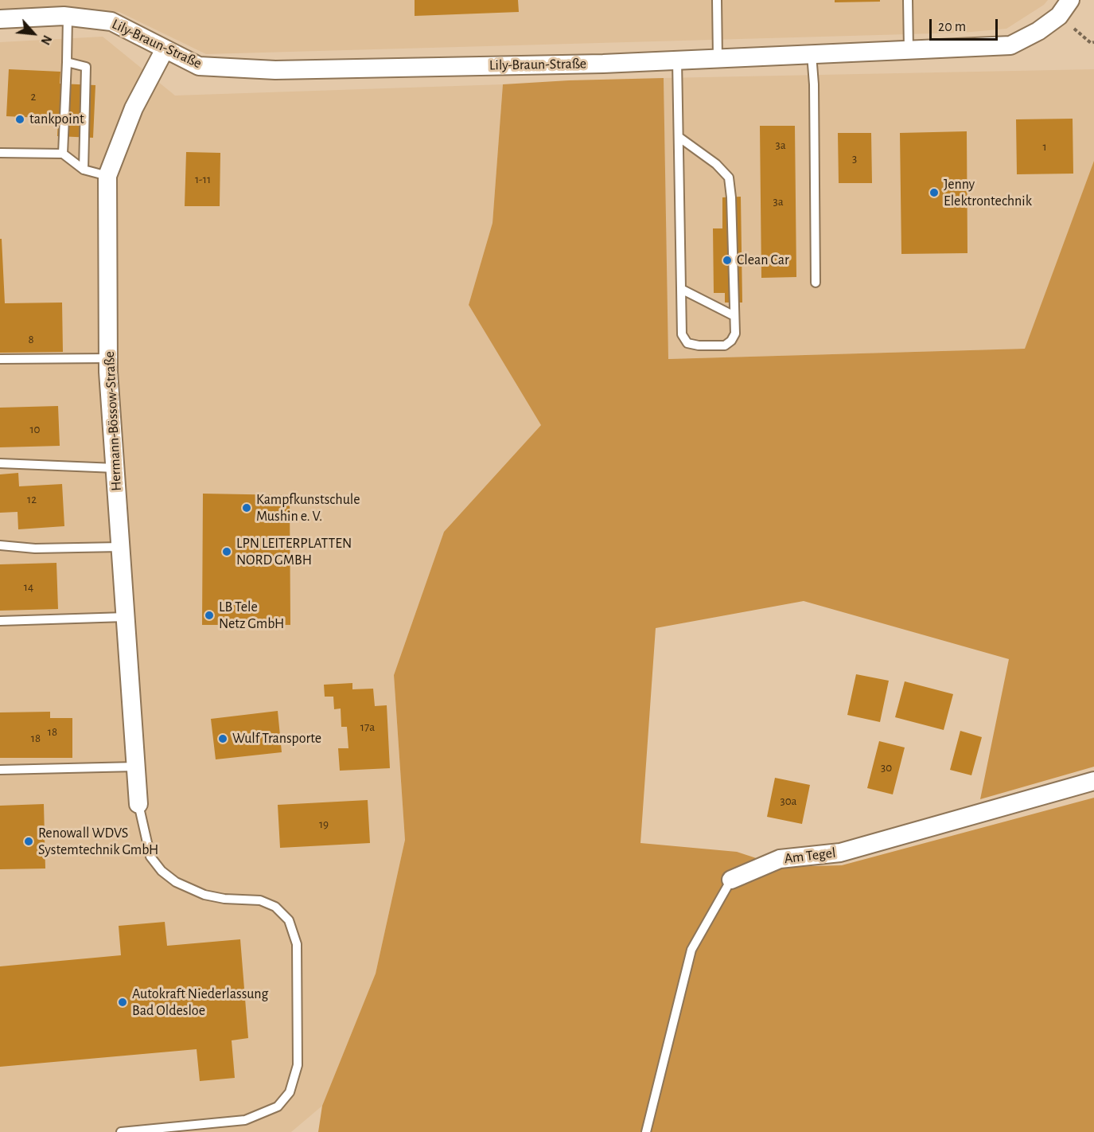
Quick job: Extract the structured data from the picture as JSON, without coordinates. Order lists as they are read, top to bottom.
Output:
{
  "streets": {
    "street": ["Lily-Braun-Straße", "Hermann-Bössow-Straße", "Am Tegel"]
  },
  "crossings": [
    ["Lily-Braun-Straße", "Hermann-Bössow-Straße"]
  ],
  "places": [
    "tankpoint",
    "Jenny Elektrontechnik",
    "Clean Car",
    "Kampfkunstschule Mushin e. V.",
    "LPN LEITERPLATTEN NORD GMBH",
    "LB Tele Netz GmbH",
    "Wulf Transporte",
    "Renowall WDVS Systemtechnik GmbH",
    "Autokraft Niederlassung Bad Oldesloe"
  ],
  "house_numbers": [
    "2",
    "3a",
    "1",
    "3",
    "1-11",
    "3a",
    "8",
    "10",
    "12",
    "14",
    "17a",
    "18",
    "18",
    "30",
    "30a",
    "19"
  ],
  "scale_bar": "20 m",
  "north": "bottom right"
}
